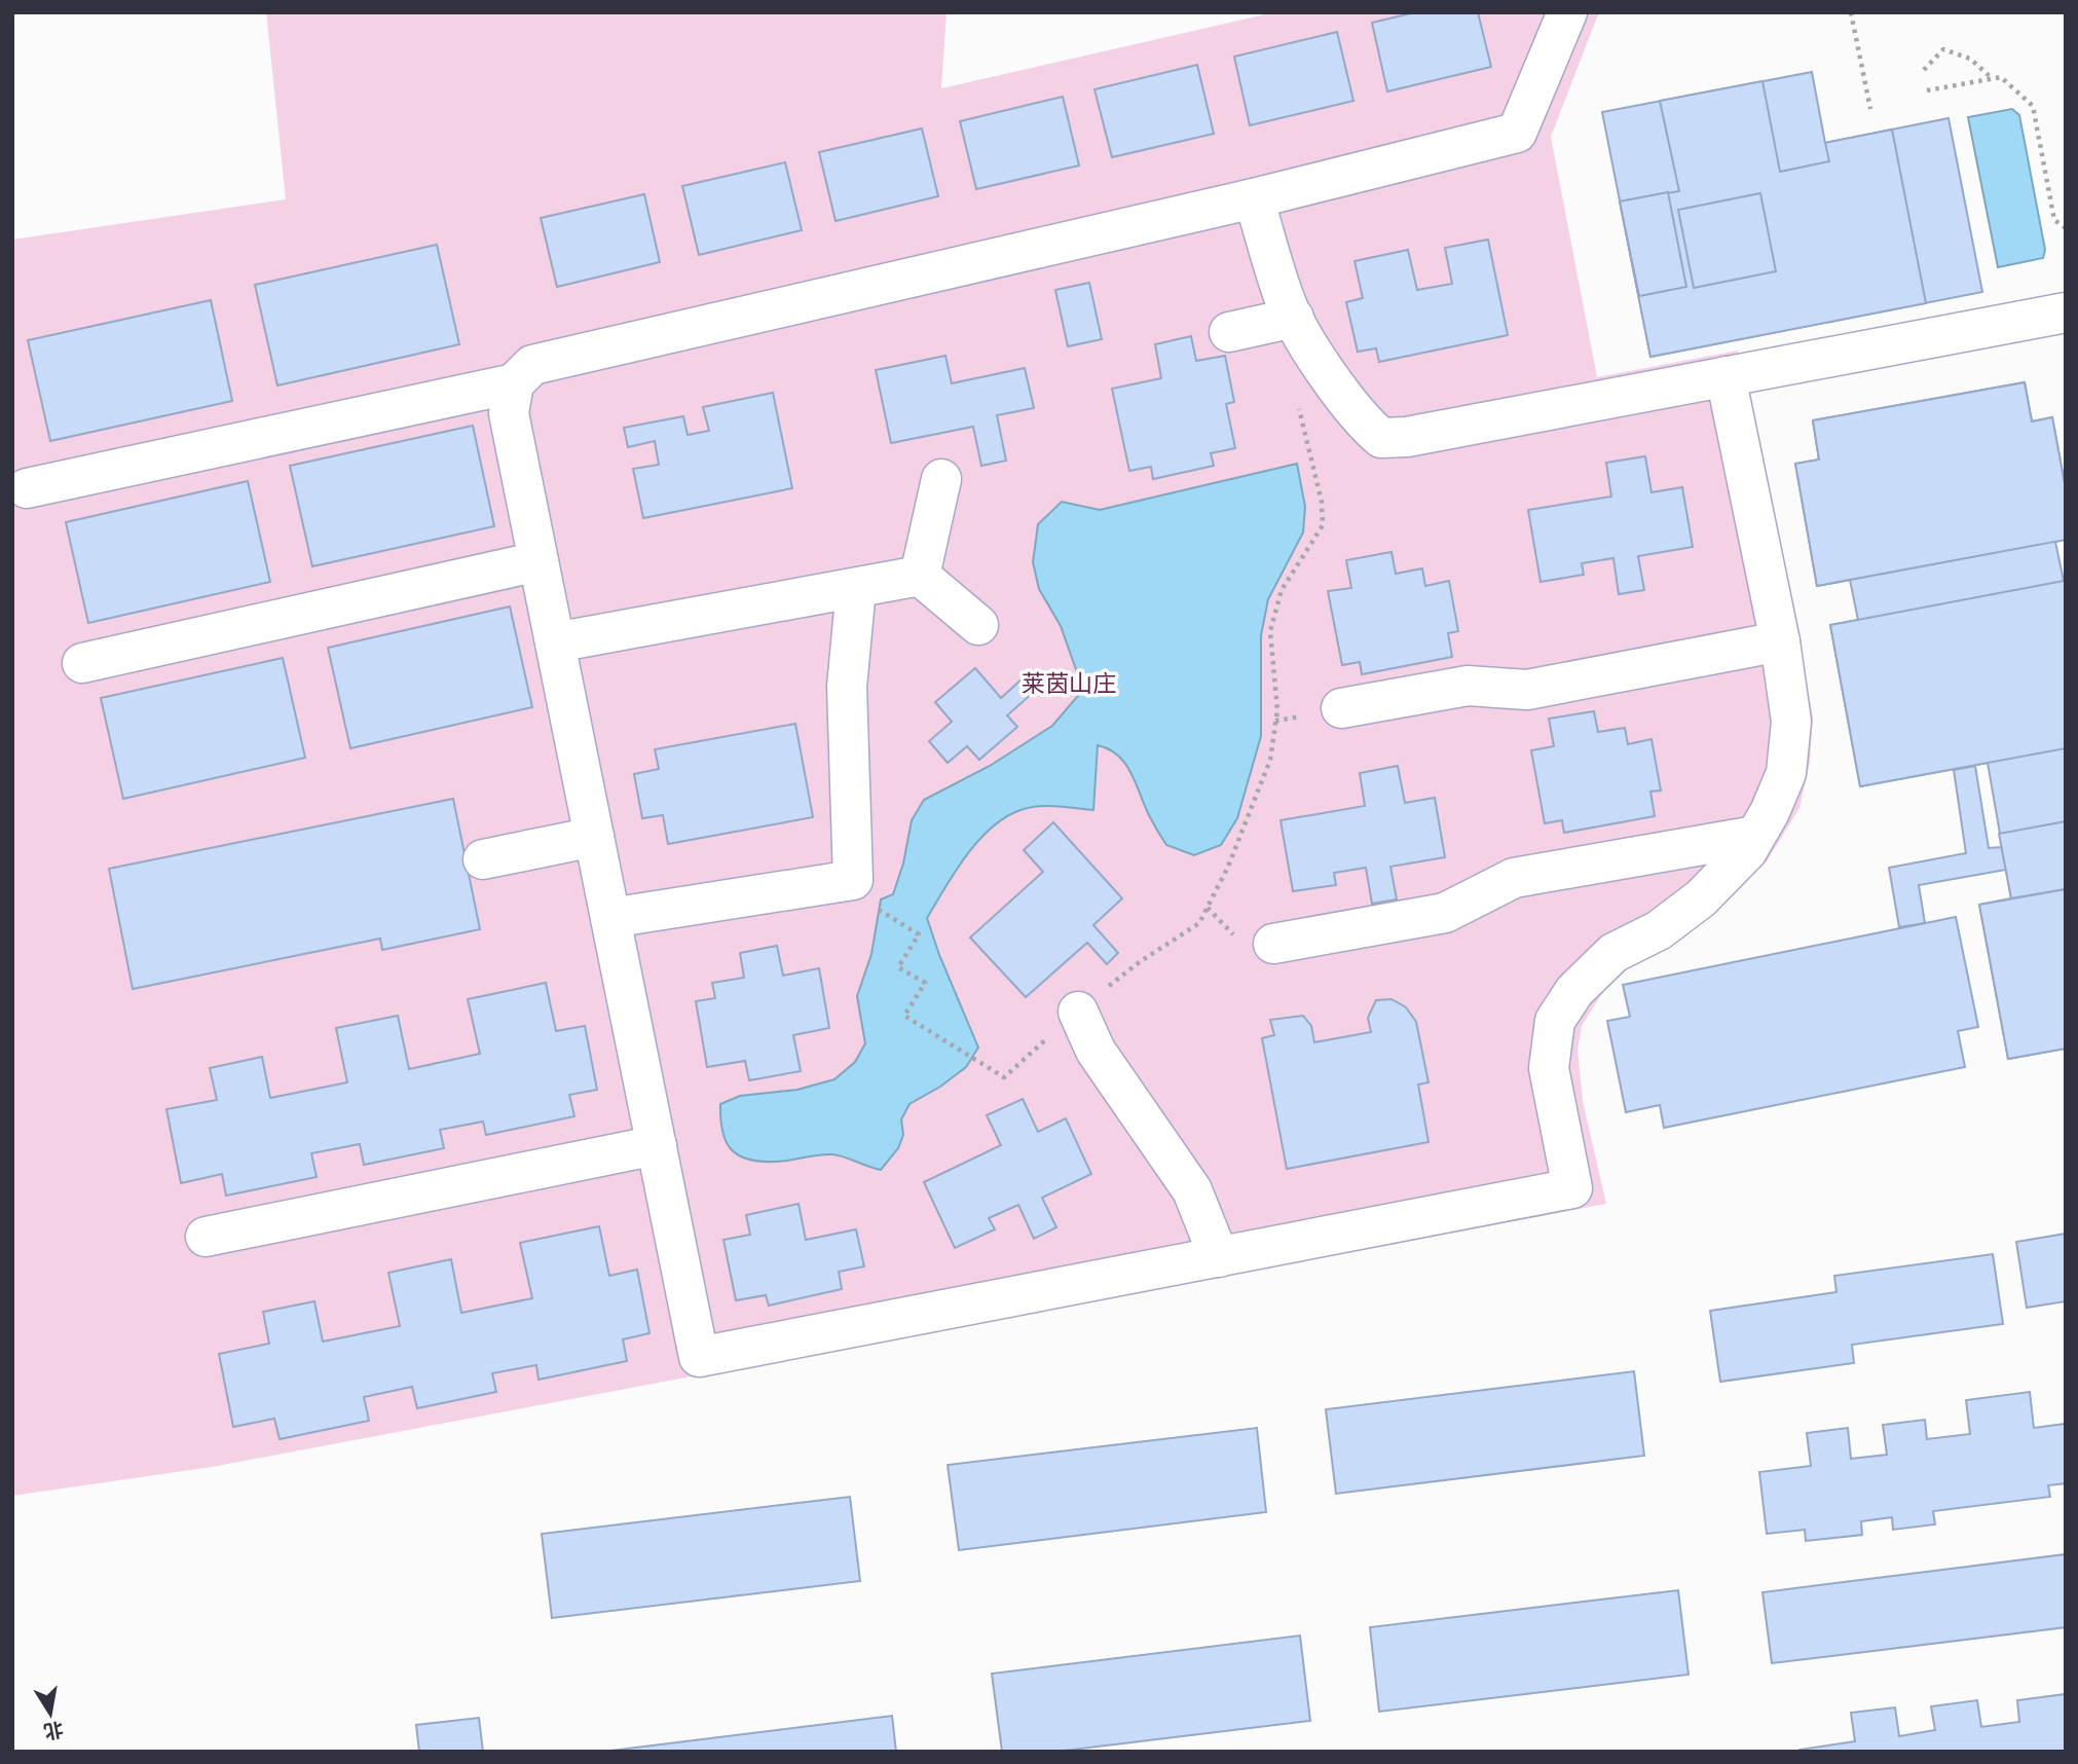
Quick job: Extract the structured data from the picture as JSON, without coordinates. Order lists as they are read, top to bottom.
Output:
{
  "parks": ["莱茵山庄"],
  "north": "bottom"
}
